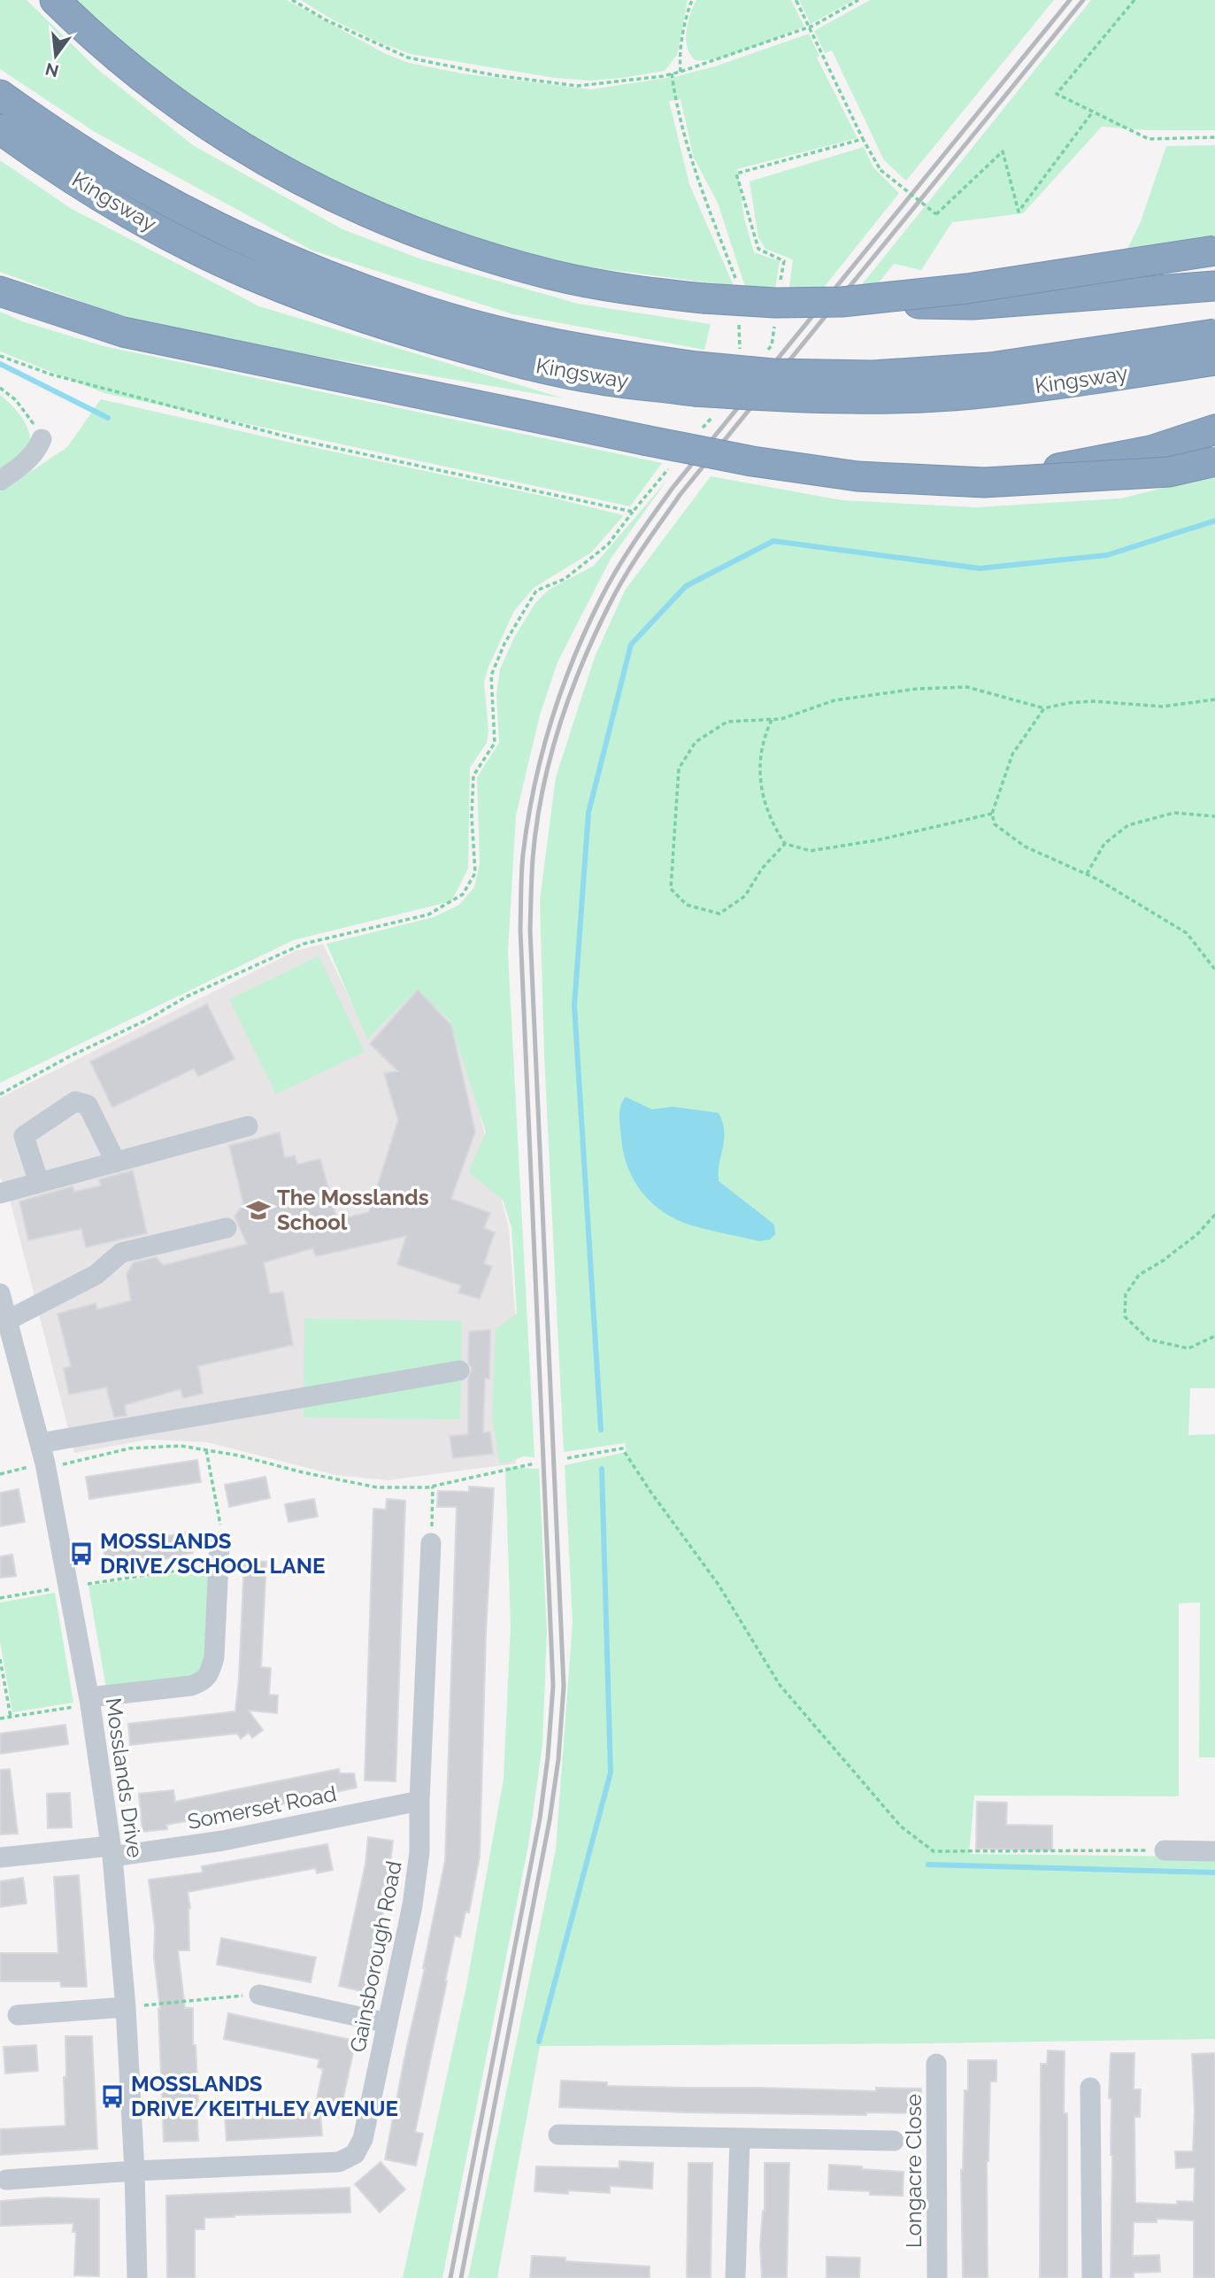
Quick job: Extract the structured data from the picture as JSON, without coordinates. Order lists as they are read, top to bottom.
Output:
{
  "streets": {
    "highway": ["Kingsway"],
    "street": [
      "Mosslands Drive",
      "Somerset Road",
      "Gainsborough Road",
      "Longacre Close"
    ]
  },
  "crossings": [
    ["Mosslands Drive", "Somerset Road"],
    ["Mosslands Drive", "Gainsborough Road"],
    ["Somerset Road", "Gainsborough Road"]
  ],
  "places": {
    "school or university": ["The Mosslands School"],
    "bus stop": ["MOSSLANDS DRIVE/SCHOOL LANE", "MOSSLANDS DRIVE/KEITHLEY AVENUE"]
  },
  "north": "bottom"
}
